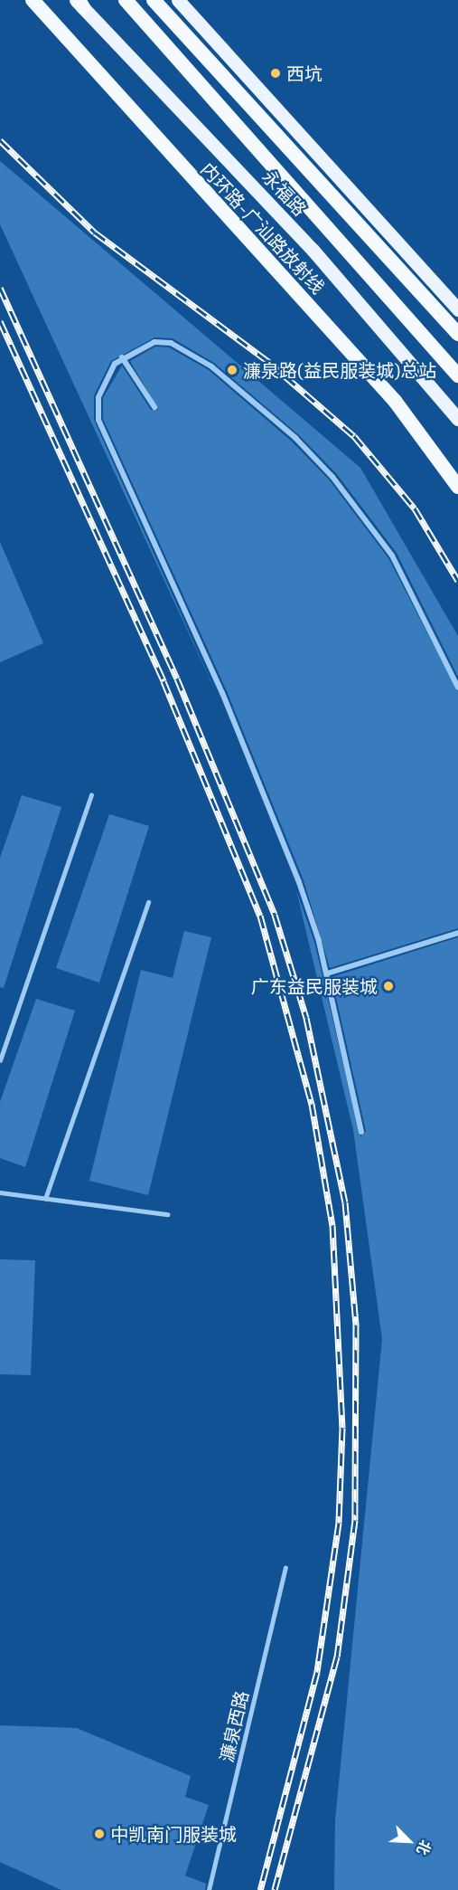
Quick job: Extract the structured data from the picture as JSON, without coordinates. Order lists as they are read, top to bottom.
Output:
{
  "streets": {
    "highway": ["内环路-广汕路放射线"],
    "main road": ["永福路"],
    "lane": ["濂泉西路"]
  },
  "places": [
    "西坑",
    "濂泉路(益民服装城)总站",
    "广东益民服装城",
    "中凯南门服装城"
  ],
  "north": "bottom right"
}
